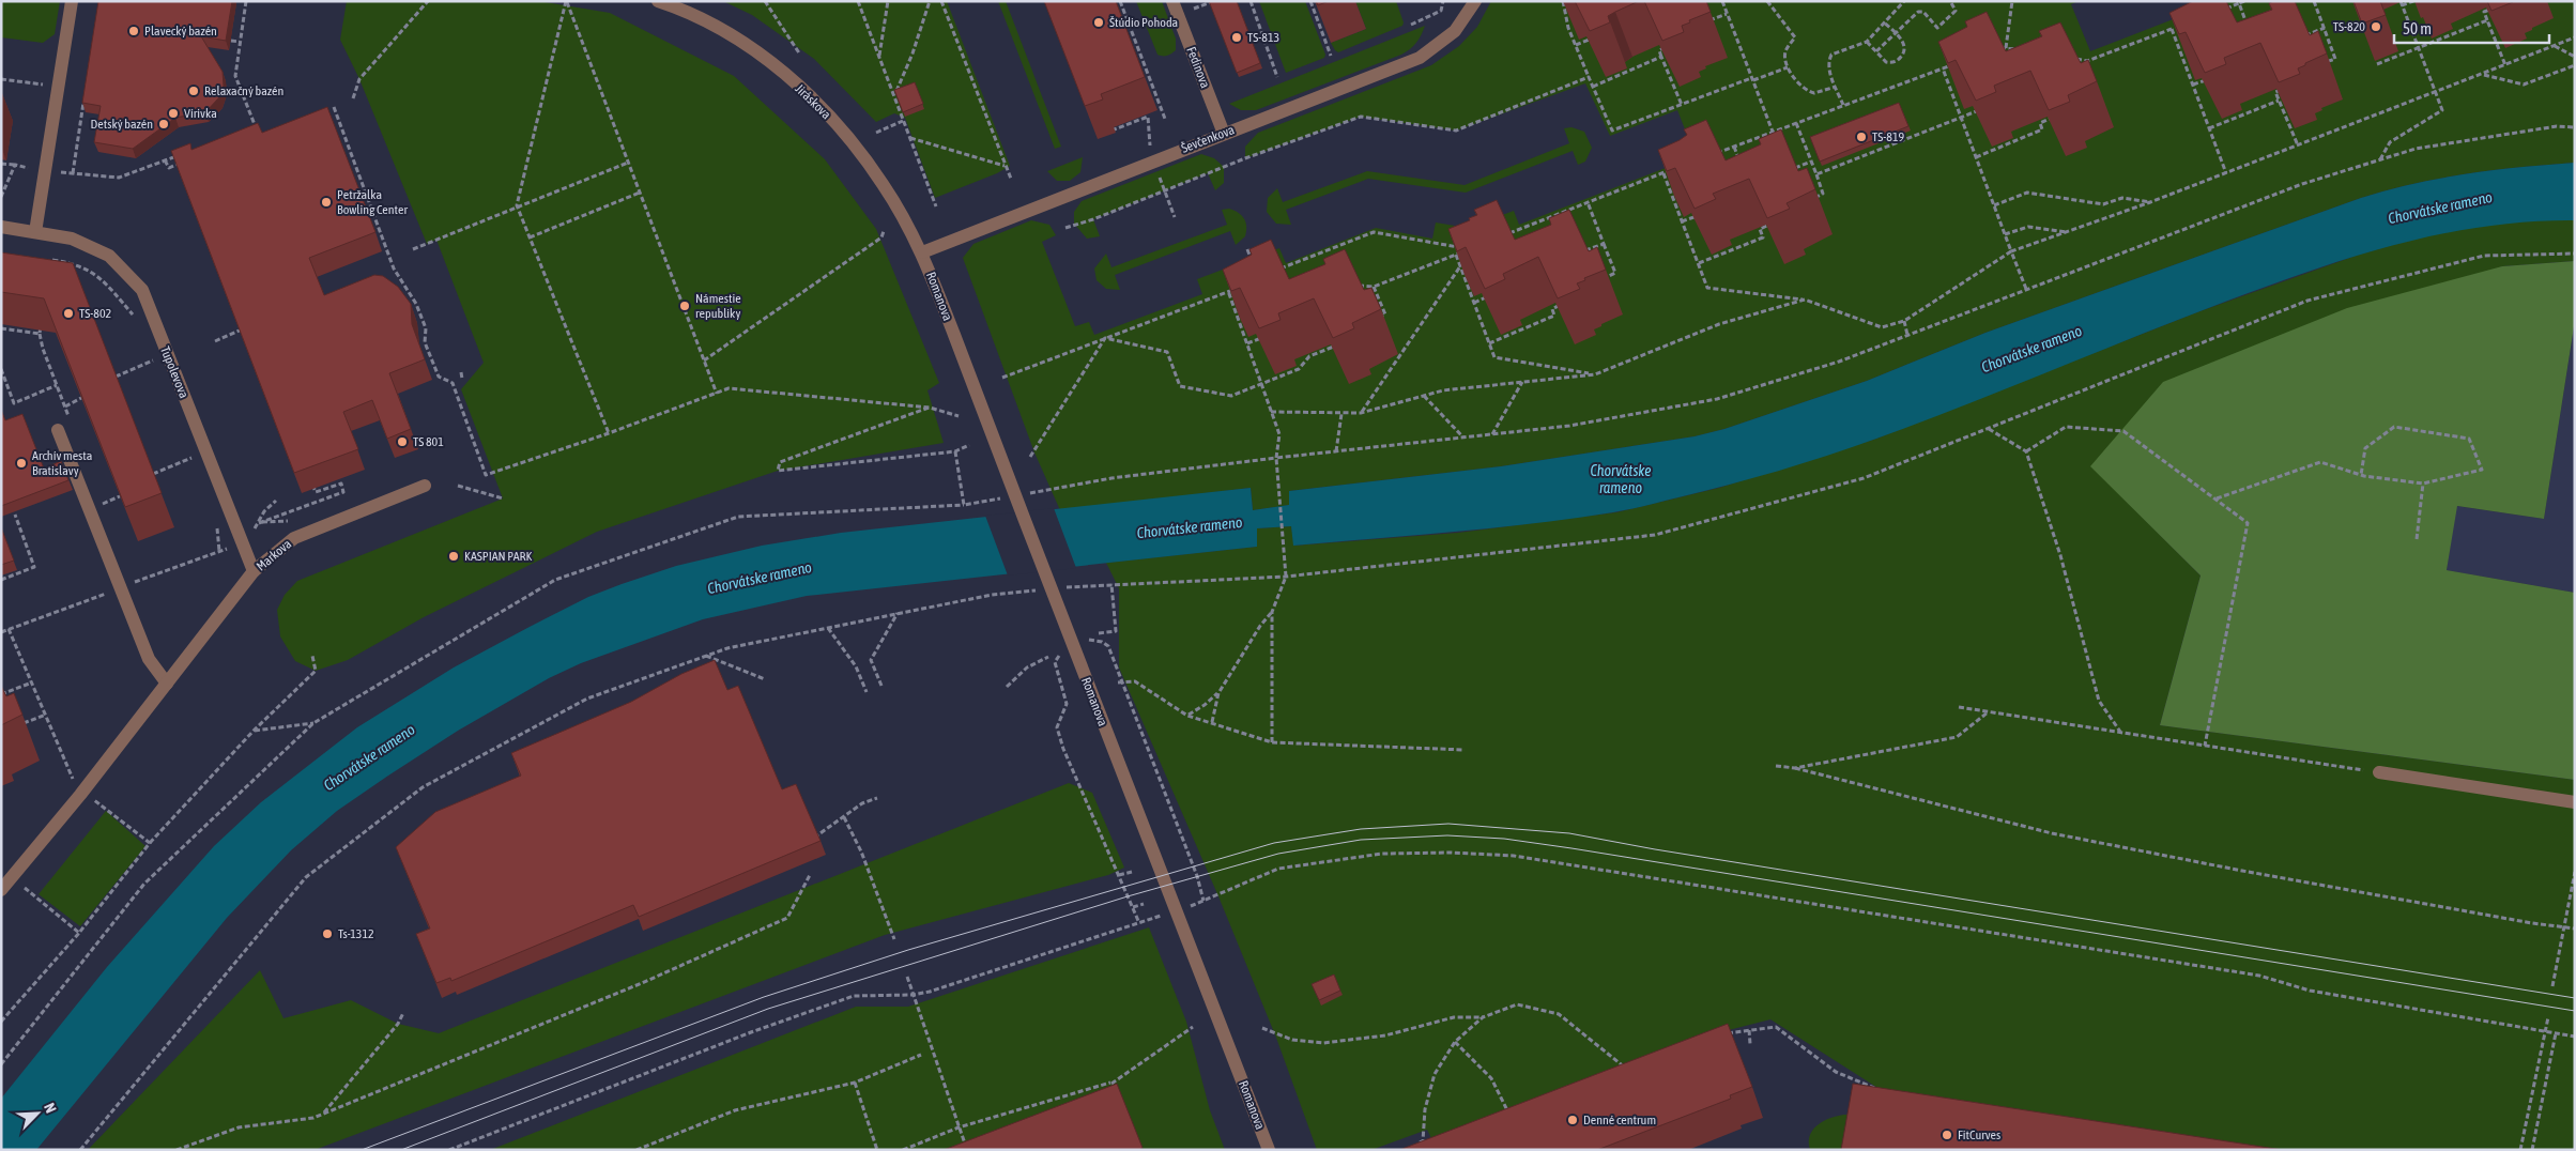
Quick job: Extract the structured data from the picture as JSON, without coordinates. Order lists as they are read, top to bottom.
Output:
{
  "streets": {
    "street": [
      "Fedinova",
      "Jiráskova",
      "Ševčenkova",
      "Romanova",
      "Tupolevova",
      "Markova"
    ]
  },
  "crossings": [
    ["Fedinova", "Ševčenkova"],
    ["Jiráskova", "Ševčenkova"],
    ["Jiráskova", "Romanova"],
    ["Ševčenkova", "Romanova"],
    ["Tupolevova", "Markova"]
  ],
  "water": ["Chorvátske rameno"],
  "places": [
    "Štúdio Pohoda",
    "TS-820",
    "Plavecký bazén",
    "TS-813",
    "Relaxačný bazén",
    "Vírivka",
    "Detský bazén",
    "TS-819",
    "Petržalka Bowling Center",
    "Námestie republiky",
    "TS-802",
    "TS 801",
    "Archív mesta Bratislavy",
    "KASPIAN PARK",
    "Ts-1312",
    "Denné centrum",
    "FitCurves"
  ],
  "scale_bar": "50 m",
  "north": "top right"
}
